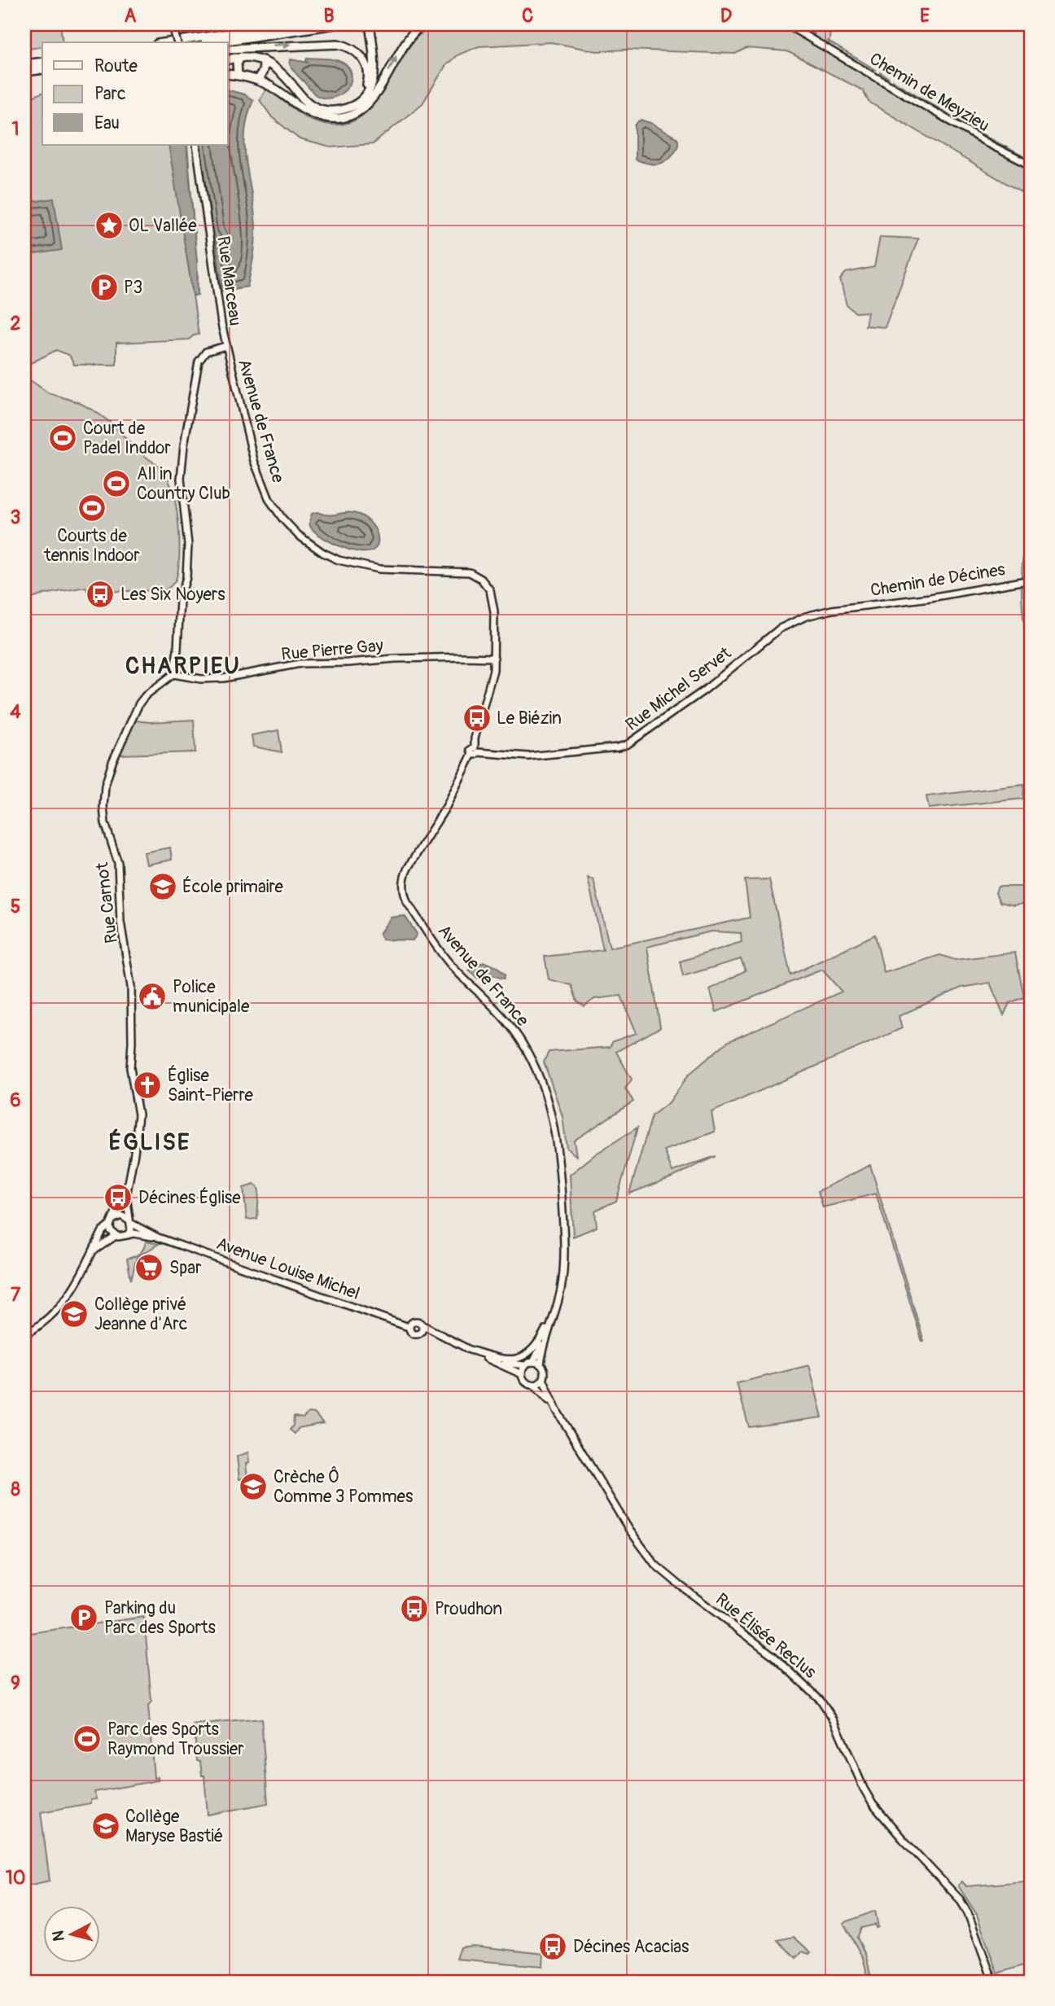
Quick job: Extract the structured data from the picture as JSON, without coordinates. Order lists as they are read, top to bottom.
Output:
{
  "streets": {
    "street": [
      "Chemin de Meyzieu",
      "Rue Marceau",
      "Avenue de France",
      "Chemin de Décines",
      "Rue Pierre Gay",
      "Rue Michel Servet",
      "Rue Carnot",
      "Avenue Louise Michel",
      "Rue Élisée Reclus"
    ]
  },
  "crossings": [
    ["Rue Marceau", "Avenue de France"],
    ["Rue Marceau", "Rue Pierre Gay"],
    ["Rue Marceau", "Rue Carnot"],
    ["Avenue de France", "Rue Pierre Gay"],
    ["Avenue de France", "Rue Michel Servet"],
    ["Avenue de France", "Rue Élisée Reclus"],
    ["Chemin de Décines", "Rue Michel Servet"],
    ["Rue Pierre Gay", "Rue Carnot"]
  ],
  "districts": ["CHARPIEU", "ÉGLISE"],
  "places": {
    "place": ["OL Vallée"],
    "parking": ["P3", "Parking du Parc des Sports"],
    "sports": [
      "Court de Padel Inddor",
      "All in Country Club",
      "Courts de tennis Indoor",
      "Parc des Sports Raymond Troussier"
    ],
    "bus stop": [
      "Les Six Noyers",
      "Le Biézin",
      "Décines Église",
      "Proudhon",
      "Décines Acacias"
    ],
    "school or university": [
      "École primaire",
      "Collège privé Jeanne d'Arc",
      "Crèche Ô Comme 3 Pommes",
      "Collège Maryse Bastié"
    ],
    "public building": ["Police municipale"],
    "church": ["Église Saint-Pierre"],
    "supermarket": ["Spar"]
  },
  "legend": ["Route", "Parc", "Eau"],
  "north": "left",
  "grid": {
    "columns": [
      "A",
      "B",
      "C",
      "D",
      "E"
    ],
    "rows": [
      "1",
      "2",
      "3",
      "4",
      "5",
      "6",
      "7",
      "8",
      "9",
      "10"
    ]
  }
}
